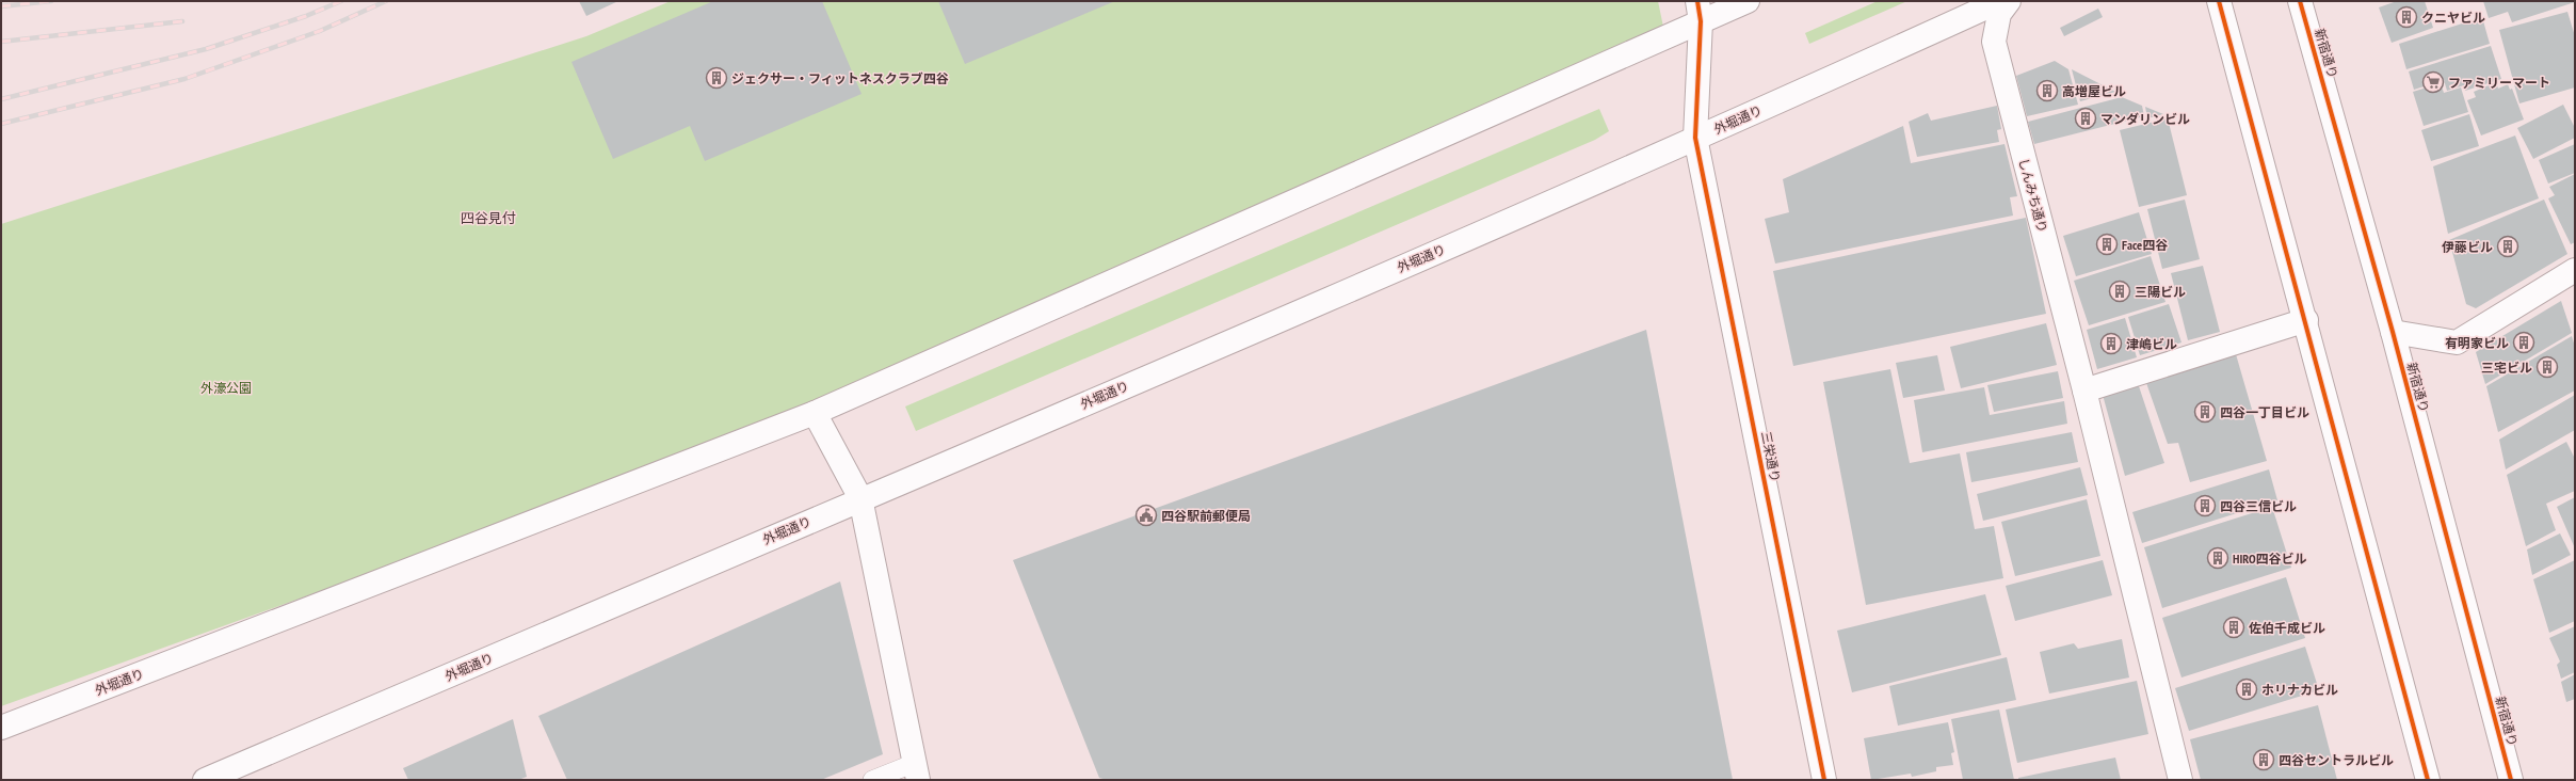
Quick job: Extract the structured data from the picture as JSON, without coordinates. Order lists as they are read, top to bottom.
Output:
{
  "streets": {
    "main road": [
      "新宿通り",
      "外堀通り",
      "しんみち通り",
      "三栄通り"
    ]
  },
  "crossings": [
    ["外堀通り", "三栄通り"]
  ],
  "districts": ["四谷見付"],
  "parks": ["外濠公園"],
  "places": {
    "building": [
      "クニヤビル",
      "ジェクサー・フィットネスクラブ四谷",
      "高増屋ビル",
      "マンダリンビル",
      "Face四谷",
      "伊藤ビル",
      "三陽ビル",
      "有明家ビル",
      "津嶋ビル",
      "三宅ビル",
      "四谷一丁目ビル",
      "四谷三信ビル",
      "HIRO四谷ビル",
      "佐伯千成ビル",
      "ホリナカビル",
      "四谷セントラルビル"
    ],
    "supermarket": ["ファミリーマート"],
    "public building": ["四谷駅前郵便局"]
  }
}
